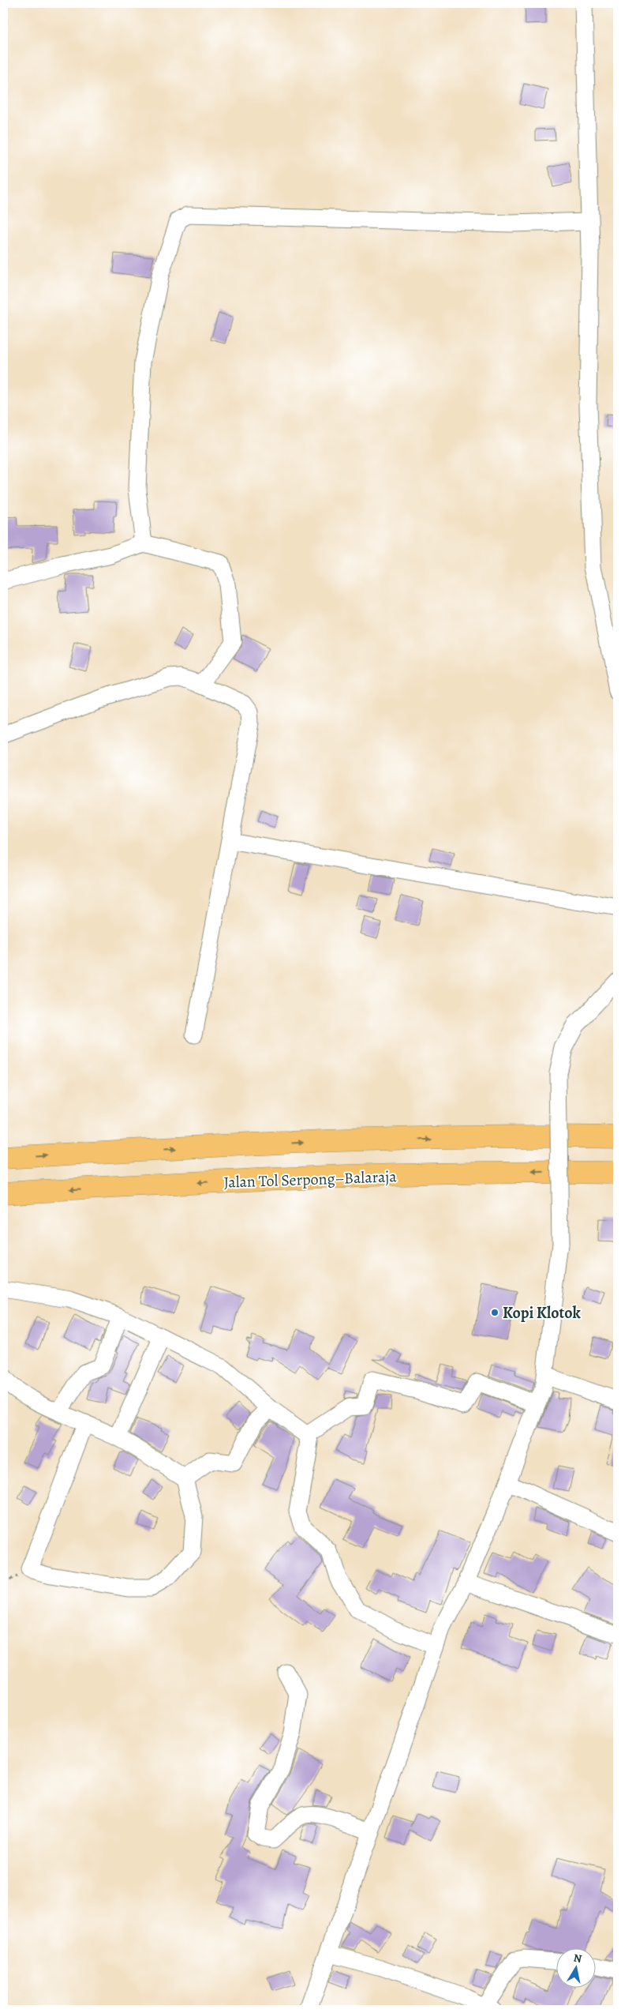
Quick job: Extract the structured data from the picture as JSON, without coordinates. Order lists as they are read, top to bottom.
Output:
{
  "streets": {
    "highway": ["Jalan Tol Serpong–Balaraja"]
  },
  "places": ["Kopi Klotok"],
  "north": "top"
}
